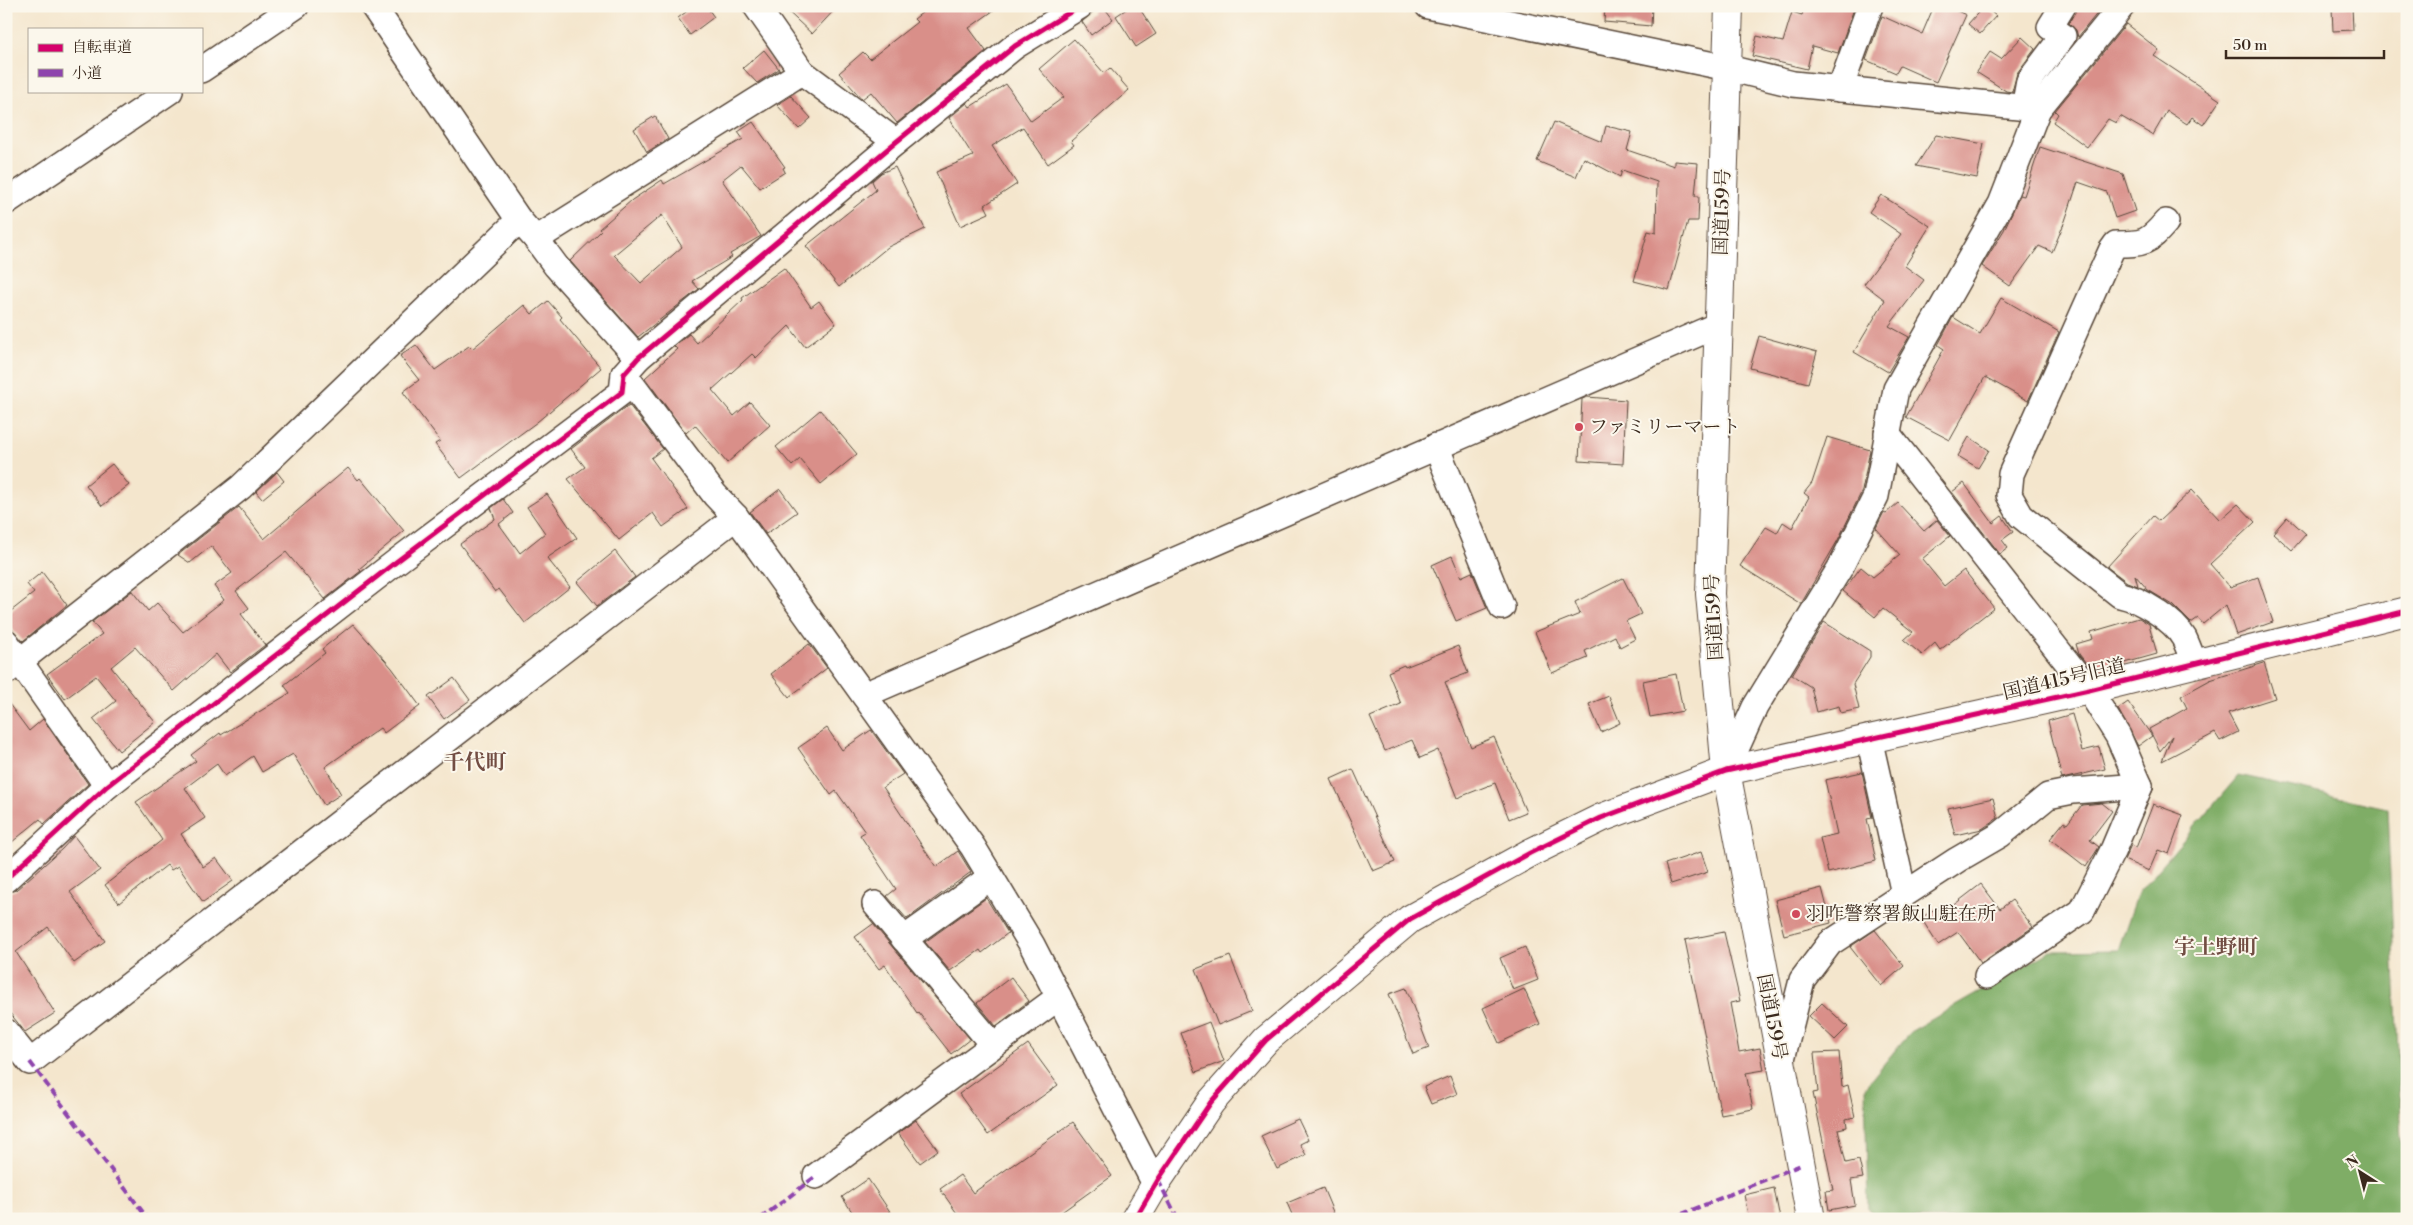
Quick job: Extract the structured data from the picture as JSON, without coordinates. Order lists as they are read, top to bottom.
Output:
{
  "streets": {
    "main road": ["国道159号", "国道415号旧道"]
  },
  "crossings": [
    ["国道159号", "国道415号旧道"]
  ],
  "districts": ["千代町", "宇土野町"],
  "places": ["ファミリーマート", "羽咋警察署飯山駐在所"],
  "legend": ["自転車道", "小道"],
  "scale_bar": "50 m",
  "north": "top left"
}
